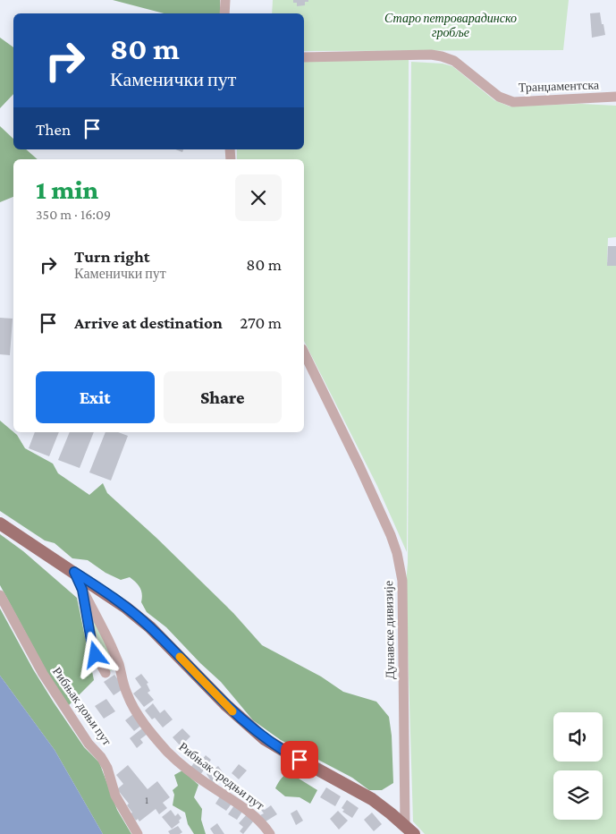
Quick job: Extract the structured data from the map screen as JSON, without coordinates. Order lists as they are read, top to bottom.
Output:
{
  "streets": {
    "street": [
      "Транџаментска",
      "Дунавске дивизије",
      "Рибњак доњи пут",
      "Рибњак средњи пут"
    ]
  },
  "parks": ["Старо петроварадинско гробље"],
  "house_numbers": ["1"],
  "page": {
    "turn": ["80 m", "Каменички пут"],
    "then": "Then",
    "heading": ["1 min", "350 m · 16:09"],
    "list": [
      {
        "name": "Turn right",
        "note": "Каменички пут",
        "value": "80 m"
      },
      {
        "name": "Arrive at destination",
        "value": "270 m"
      }
    ],
    "buttons": ["Exit", "Share"]
  }
}
